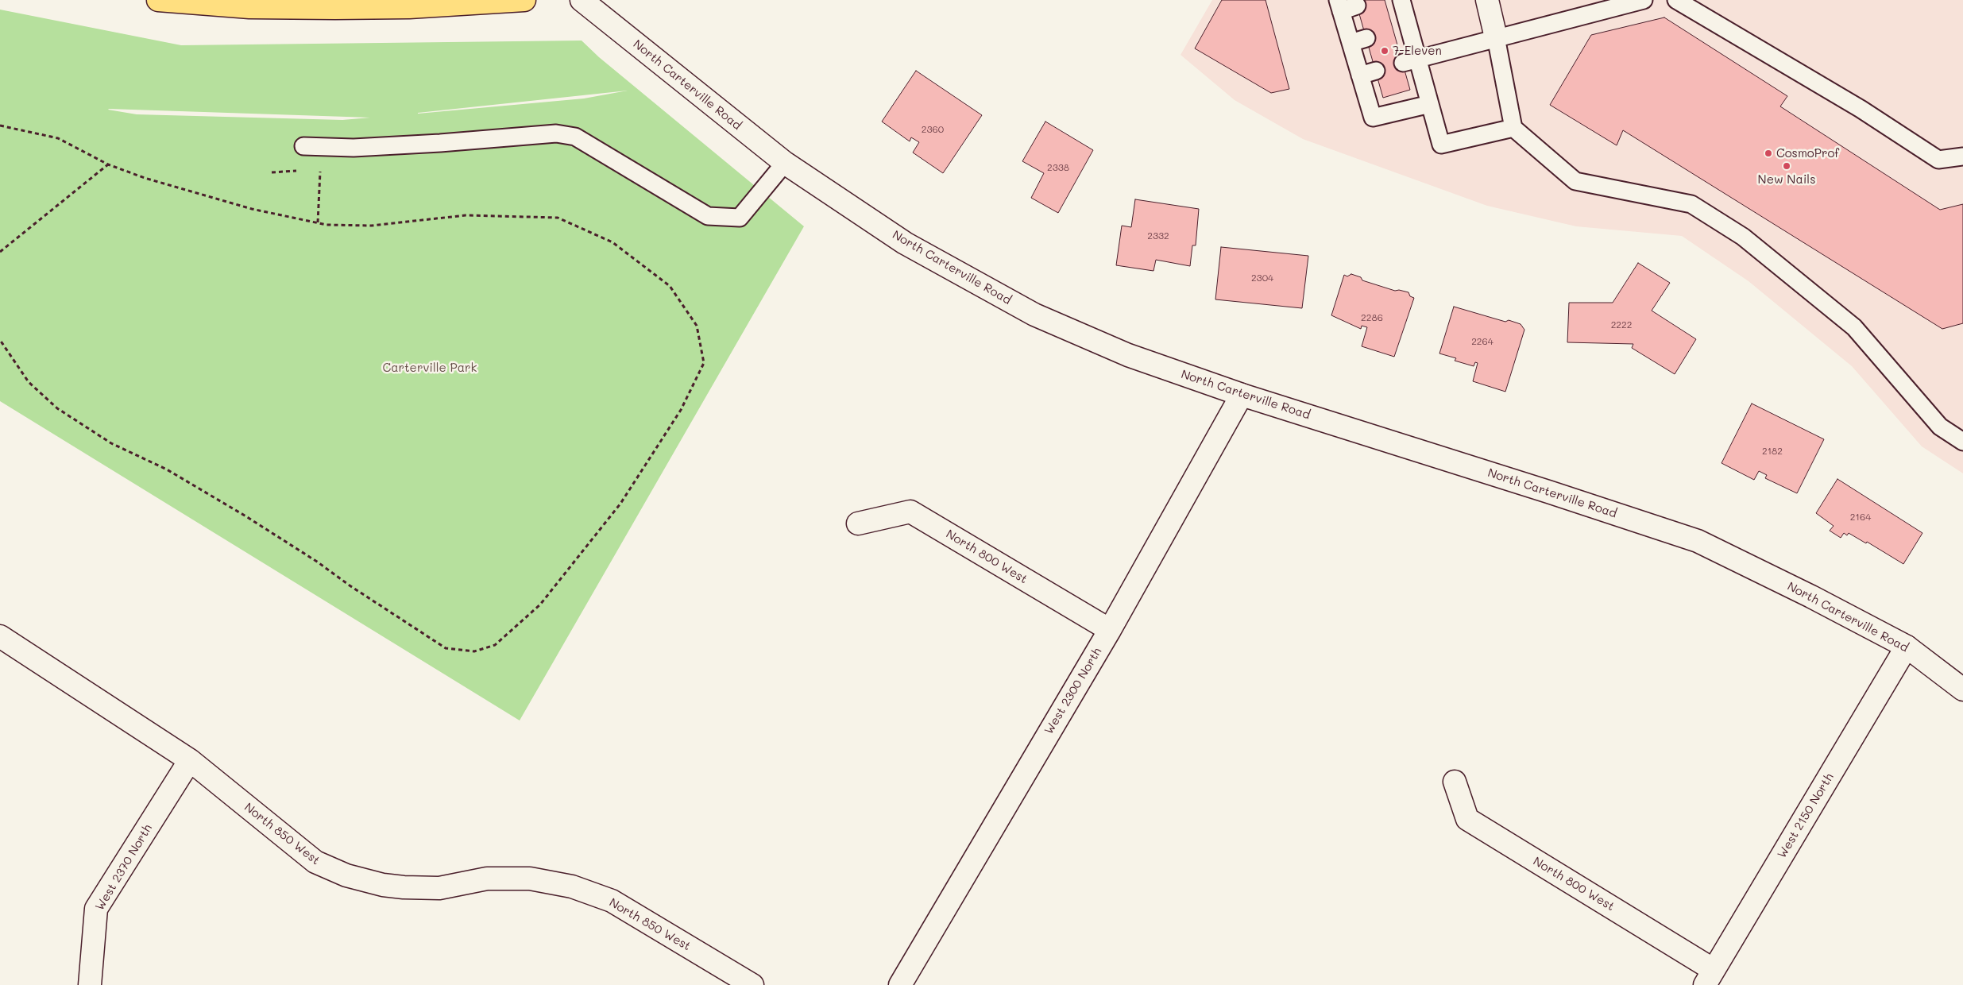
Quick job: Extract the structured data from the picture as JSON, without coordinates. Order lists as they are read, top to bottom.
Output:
{
  "streets": {
    "street": [
      "North Carterville Road",
      "North 800 West",
      "West 2300 North",
      "West 2150 North",
      "North 850 West",
      "West 2370 North"
    ]
  },
  "crossings": [
    ["North Carterville Road", "West 2300 North"],
    ["North Carterville Road", "West 2150 North"],
    ["North 800 West", "West 2300 North"],
    ["North 800 West", "West 2150 North"],
    ["North 850 West", "West 2370 North"]
  ],
  "parks": ["Carterville Park"],
  "places": ["7-Eleven", "CosmoProf", "New Nails"],
  "house_numbers": [
    "2360",
    "2338",
    "2332",
    "2304",
    "2286",
    "2222",
    "2264",
    "2182",
    "2164"
  ]
}
